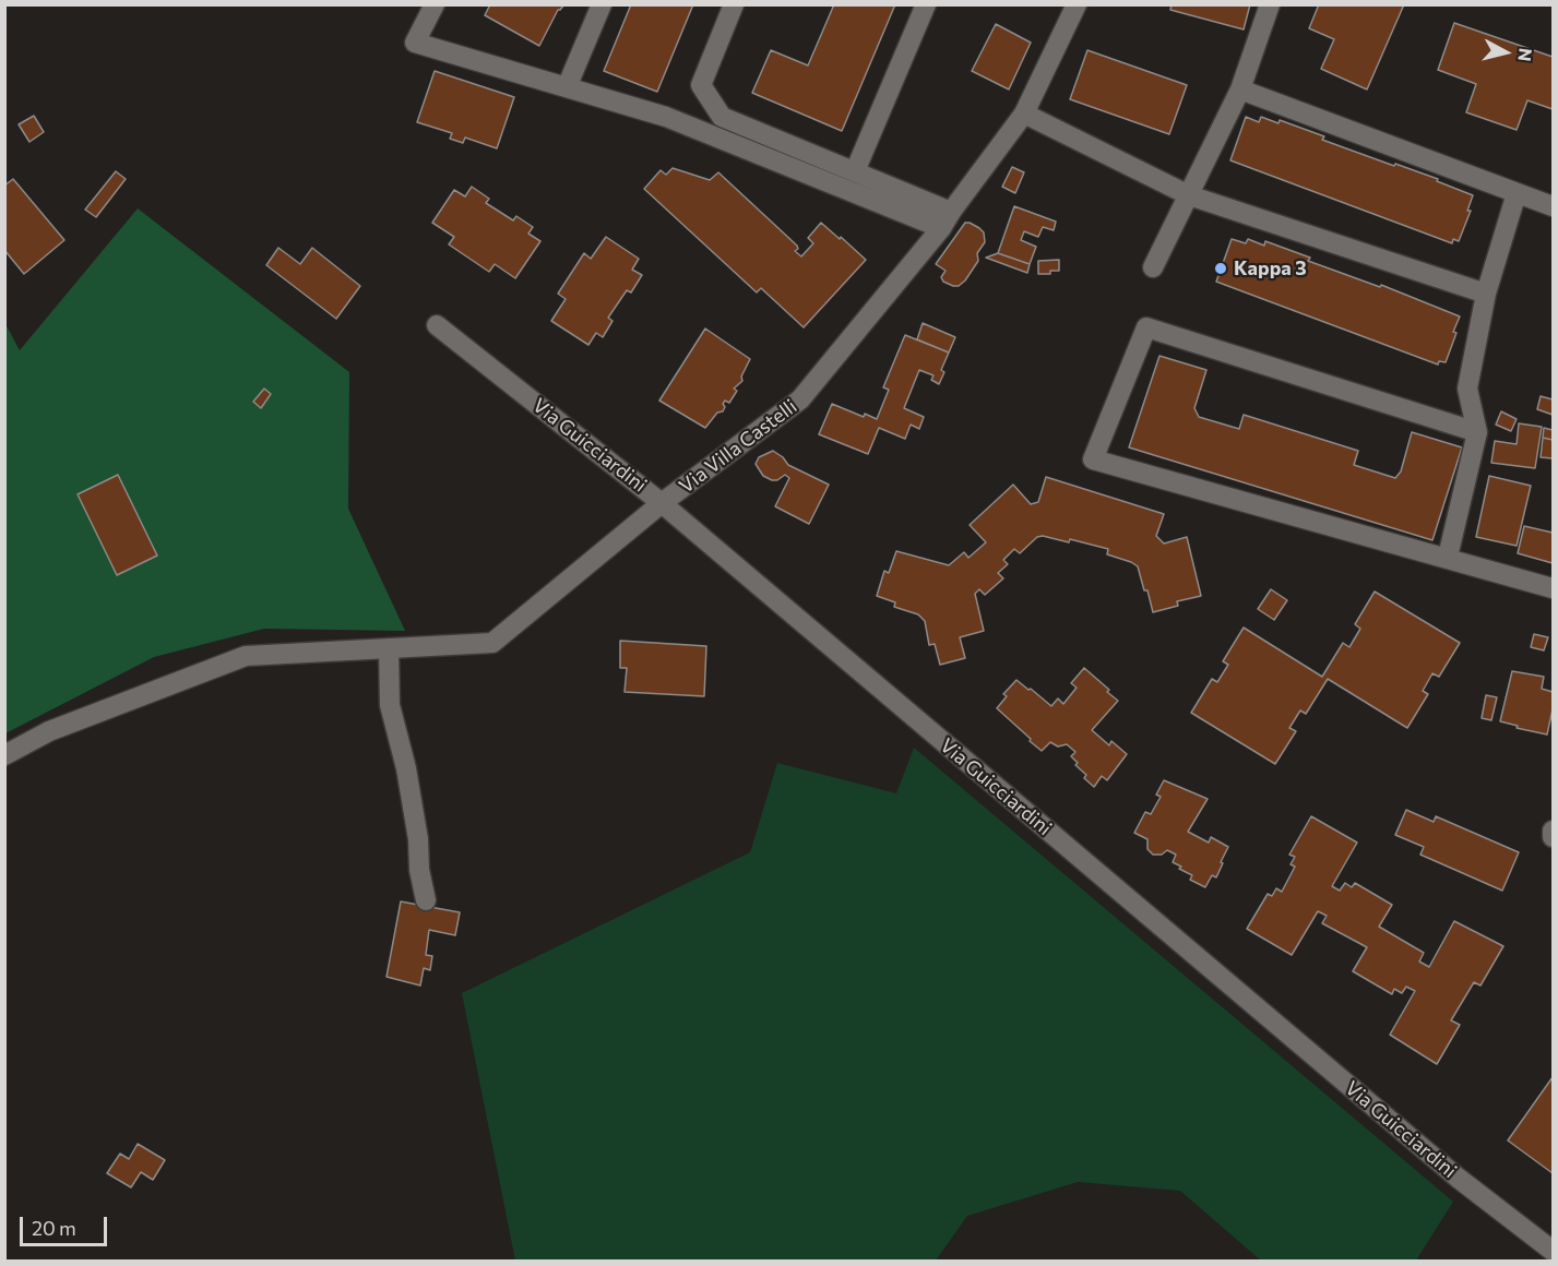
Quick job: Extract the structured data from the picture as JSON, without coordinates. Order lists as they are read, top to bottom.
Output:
{
  "streets": {
    "street": ["Via Guicciardini", "Via Villa Castelli"]
  },
  "crossings": [
    ["Via Guicciardini", "Via Villa Castelli"]
  ],
  "places": ["Kappa 3"],
  "scale_bar": "20 m",
  "north": "right"
}
